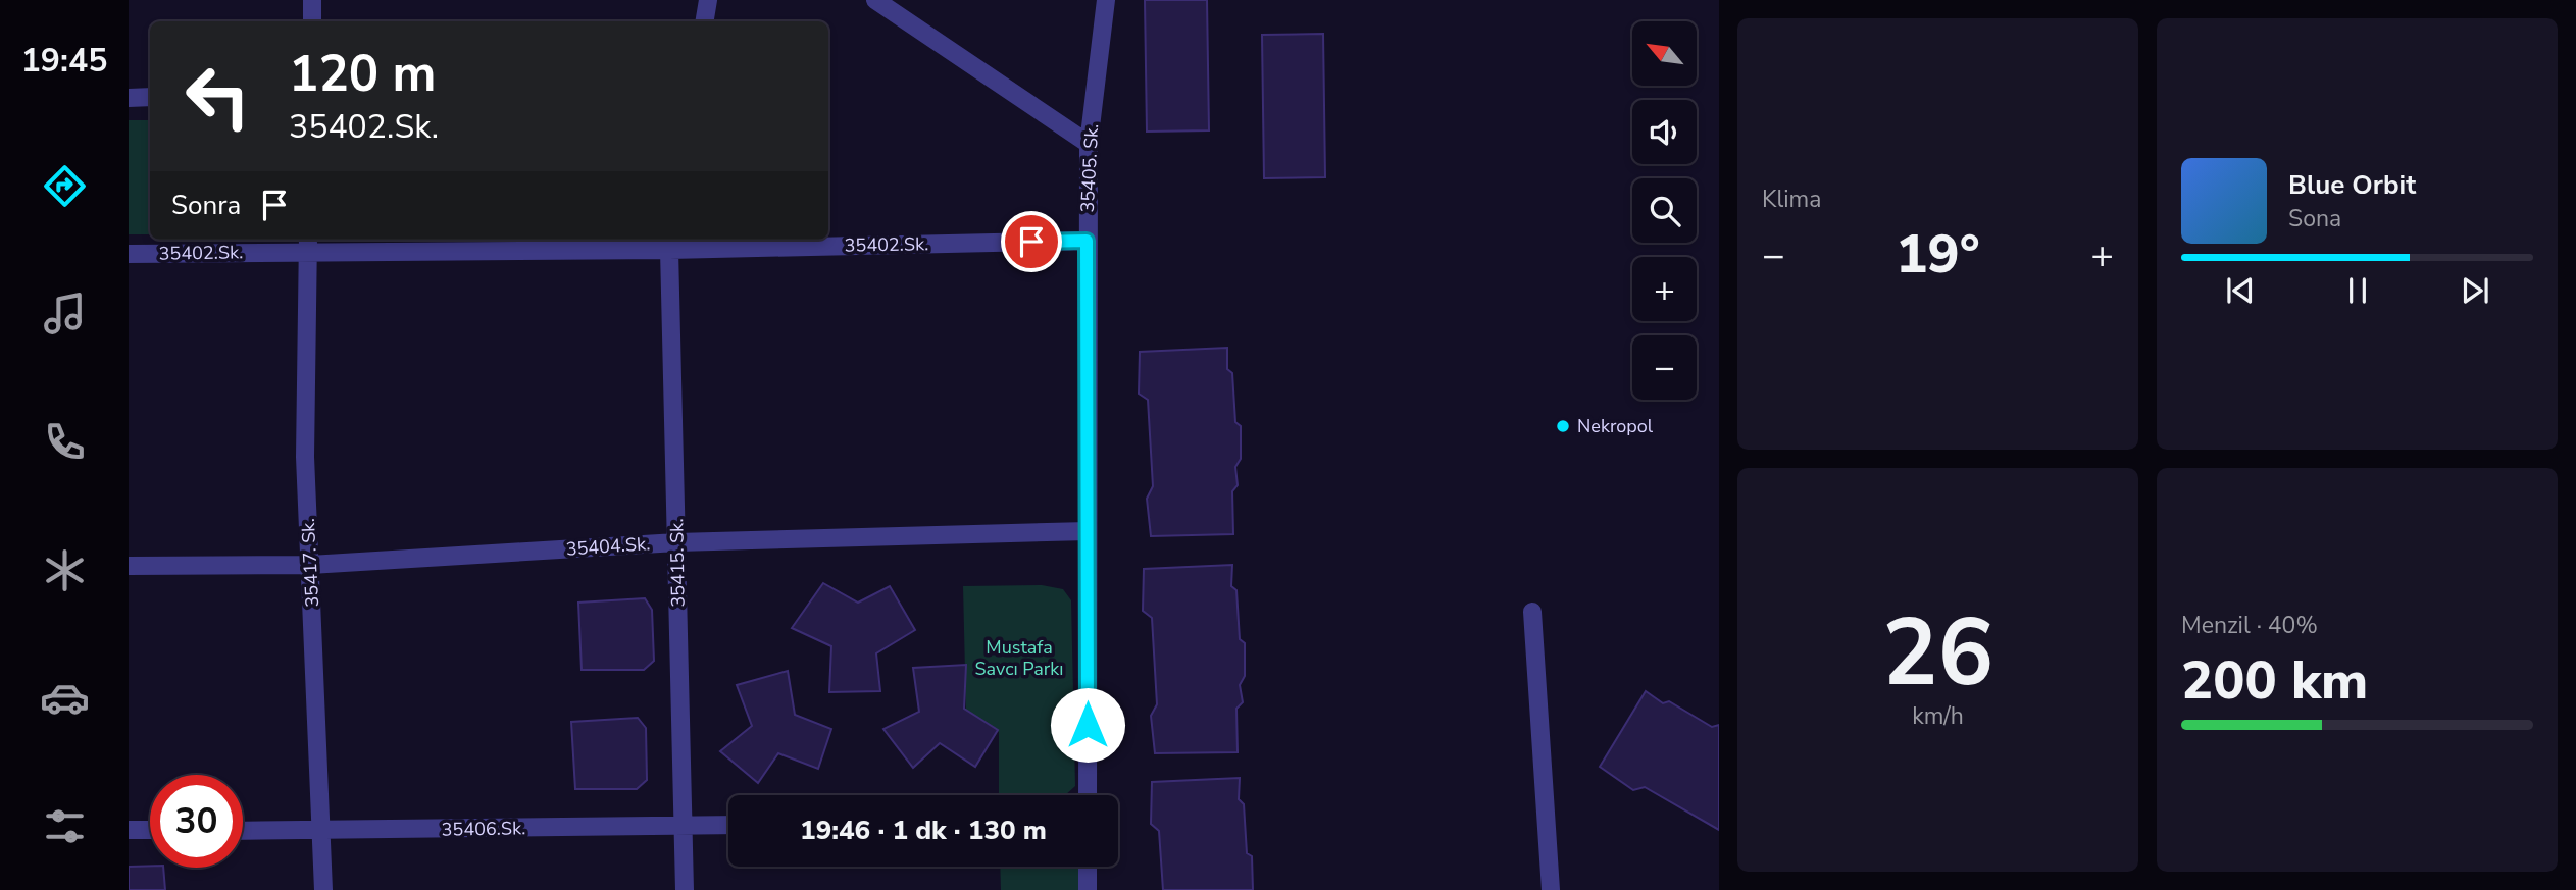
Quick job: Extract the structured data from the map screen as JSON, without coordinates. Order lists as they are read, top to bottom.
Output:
{
  "streets": {
    "street": [
      "35405. Sk.",
      "35402.Sk.",
      "35404.Sk.",
      "35417. Sk.",
      "35415. Sk.",
      "35406.Sk."
    ]
  },
  "crossings": [
    ["35405. Sk.", "35402.Sk."],
    ["35405. Sk.", "35404.Sk."],
    ["35402.Sk.", "35417. Sk."],
    ["35402.Sk.", "35415. Sk."],
    ["35404.Sk.", "35417. Sk."],
    ["35404.Sk.", "35415. Sk."],
    ["35417. Sk.", "35406.Sk."],
    ["35415. Sk.", "35406.Sk."]
  ],
  "parks": ["Mustafa Savcı Parkı"],
  "places": ["Nekropol"],
  "north": "top left",
  "page": {
    "tabs": "19:45",
    "tile": [
      "Klima",
      ["26", "km/h"],
      ["Menzil · 40%", "200 km"]
    ],
    "map_buttons": ["+", "−"],
    "turn": ["120 m", "35402.Sk."],
    "song": ["Blue Orbit", "Sona"],
    "then": "Sonra",
    "heat": ["−", "19°", "+"],
    "limit": "30",
    "trip": "19:46 · 1 dk · 130 m"
  }
}
